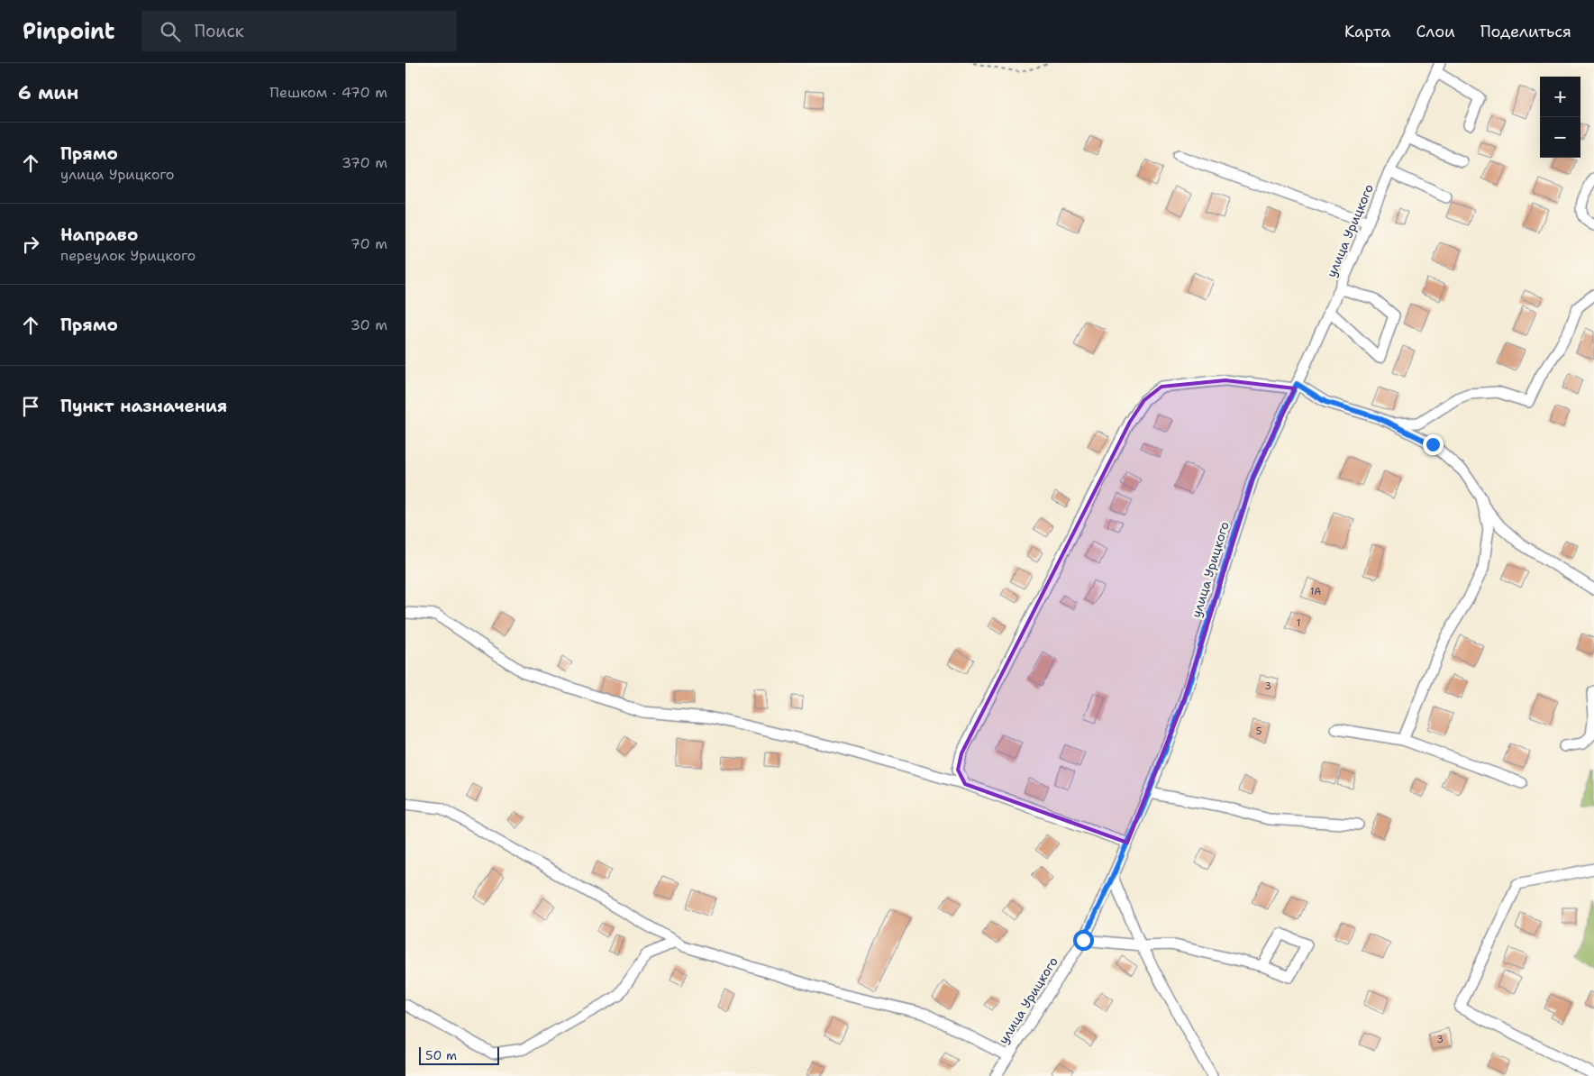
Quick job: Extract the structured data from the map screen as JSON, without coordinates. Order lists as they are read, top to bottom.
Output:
{
  "streets": {
    "street": ["улица Урицкого"]
  },
  "house_numbers": [
    "1А",
    "1",
    "3",
    "5",
    "3"
  ],
  "scale_bar": "50 m",
  "page": {
    "header": "Pinpoint",
    "search": "Поиск",
    "nav": ["Карта", "Слои", "Поделиться"],
    "heading": ["6 мин", "Пешком · 470 m"],
    "map_buttons": ["+", "−"],
    "list": [
      ["Прямо", "улица Урицкого", "370 m"],
      ["Направо", "переулок Урицкого", "70 m"],
      ["Прямо", "30 m"],
      "Пункт назначения"
    ],
    "scale": "50 m"
  }
}
